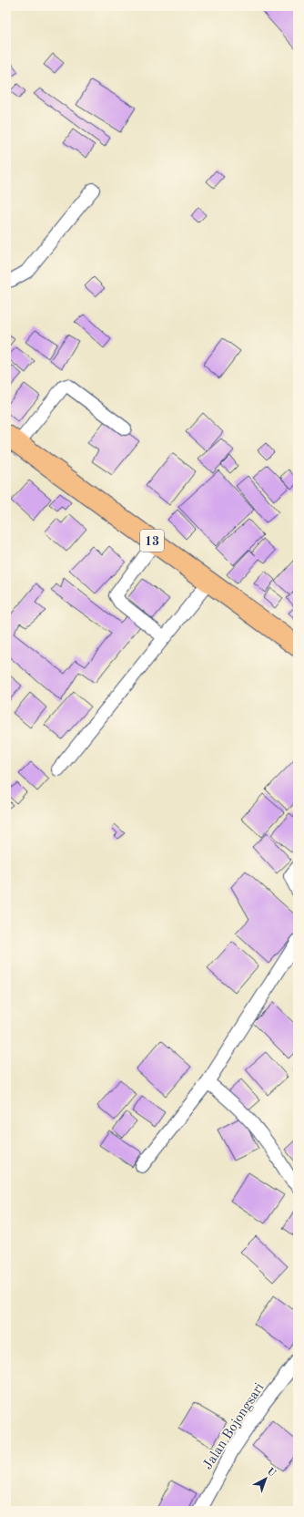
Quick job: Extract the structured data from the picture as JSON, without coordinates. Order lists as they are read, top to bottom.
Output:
{
  "streets": {
    "highway": ["13"],
    "street": ["Jalan Bojongsari"]
  },
  "north": "top right"
}
